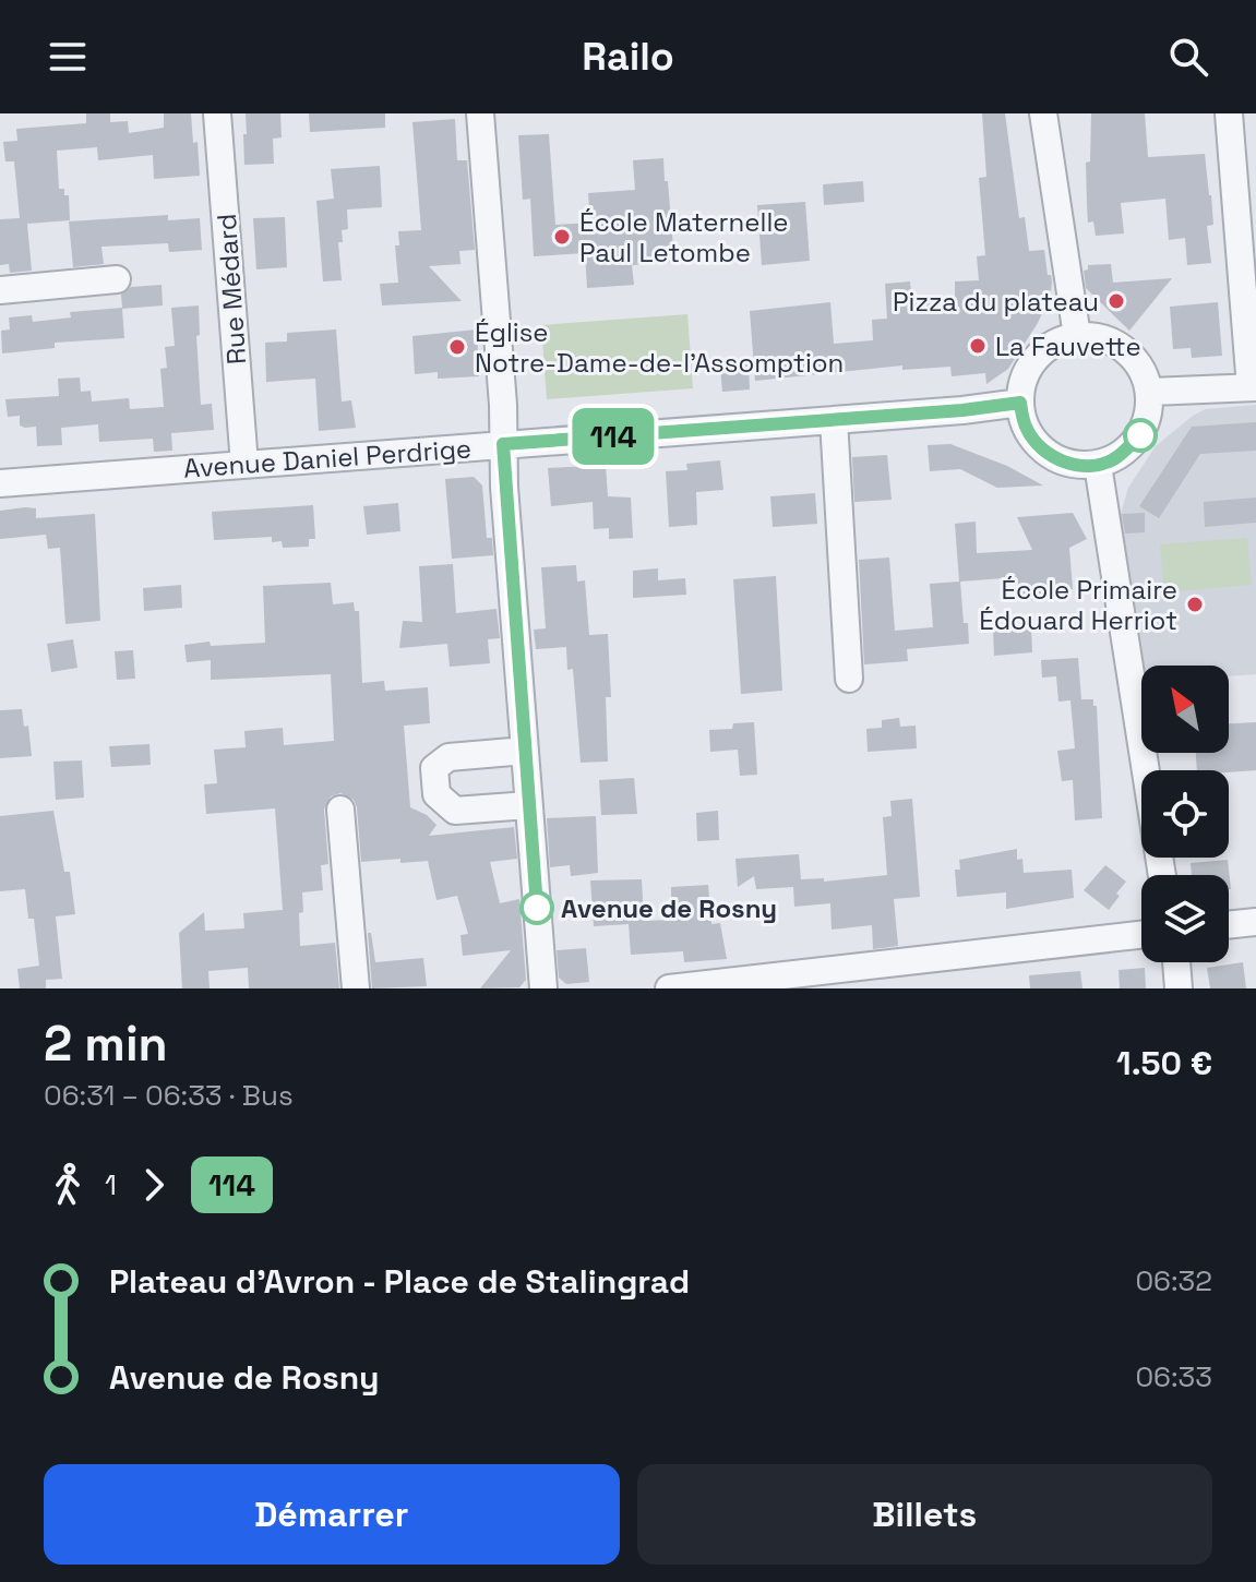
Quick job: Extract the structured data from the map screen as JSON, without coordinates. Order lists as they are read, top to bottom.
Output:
{
  "streets": {
    "street": ["Rue Médard", "Avenue Daniel Perdrige"]
  },
  "crossings": [
    ["Rue Médard", "Avenue Daniel Perdrige"]
  ],
  "places": [
    "École Maternelle Paul Letombe",
    "Pizza du plateau",
    "La Fauvette",
    "Église Notre-Dame-de-l'Assomption",
    "École Primaire Édouard Herriot",
    "Avenue de Rosny"
  ],
  "lines": ["bus line 114"],
  "north": "top left",
  "page": {
    "header": "Railo",
    "on_map": "114",
    "heading": ["2 min", "06:31 – 06:33 · Bus", "1.50 €"],
    "legs": ["1", "114"],
    "list": [
      {
        "name": "Plateau d'Avron - Place de Stalingrad",
        "value": "06:32"
      },
      {
        "name": "Avenue de Rosny",
        "value": "06:33"
      }
    ],
    "buttons": ["Démarrer", "Billets"]
  }
}
